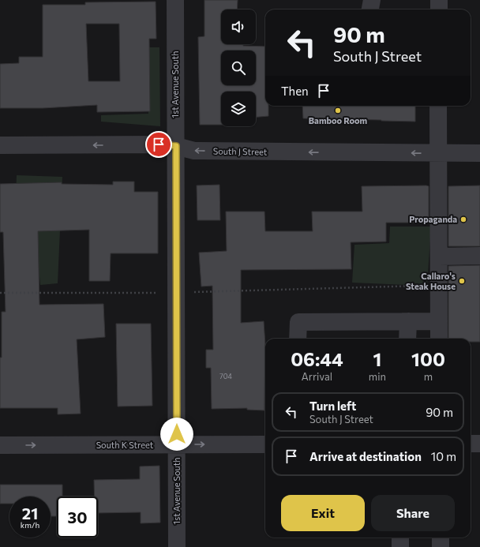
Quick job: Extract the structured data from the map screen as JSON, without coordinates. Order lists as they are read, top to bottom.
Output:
{
  "streets": {
    "street": ["1st Avenue South", "South J Street", "South K Street"]
  },
  "crossings": [
    ["1st Avenue South", "South J Street"],
    ["1st Avenue South", "South K Street"]
  ],
  "one_way": ["South J Street", "South K Street"],
  "places": ["Bamboo Room", "Propaganda", "Callaro's Steak House"],
  "house_numbers": ["704"],
  "page": {
    "turn": ["90 m", "South J Street"],
    "then": "Then",
    "eta": [
      "06:44",
      "Arrival",
      "1",
      "min",
      "100",
      "m"
    ],
    "list": [
      {
        "name": "Turn left",
        "note": "South J Street",
        "value": "90 m"
      },
      {
        "name": "Arrive at destination",
        "value": "10 m"
      }
    ],
    "buttons": ["Exit", "Share"],
    "speed": "21 km/h",
    "limit": "30"
  }
}
